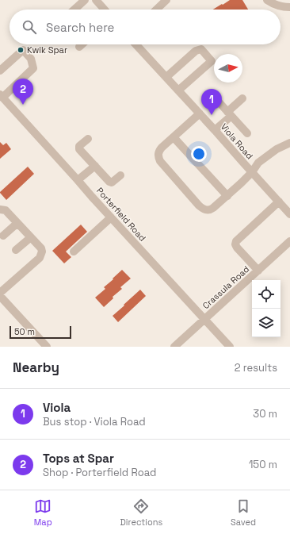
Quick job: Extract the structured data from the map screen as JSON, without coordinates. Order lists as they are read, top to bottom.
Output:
{
  "streets": {
    "street": ["Viola Road", "Porterfield Road", "Crassula Road"]
  },
  "crossings": [
    ["Porterfield Road", "Crassula Road"]
  ],
  "places": ["Kwik Spar"],
  "scale_bar": "50 m",
  "north": "right",
  "page": {
    "search": "Search here",
    "pins": ["2", "1"],
    "scale": "50 m",
    "heading": ["Nearby", "2 results"],
    "list": [
      {
        "mark": "1",
        "name": "Viola",
        "note": "Bus stop · Viola Road",
        "value": "30 m"
      },
      {
        "mark": "2",
        "name": "Tops at Spar",
        "note": "Shop · Porterfield Road",
        "value": "150 m"
      }
    ],
    "nav": ["Map", "Directions", "Saved"]
  }
}
